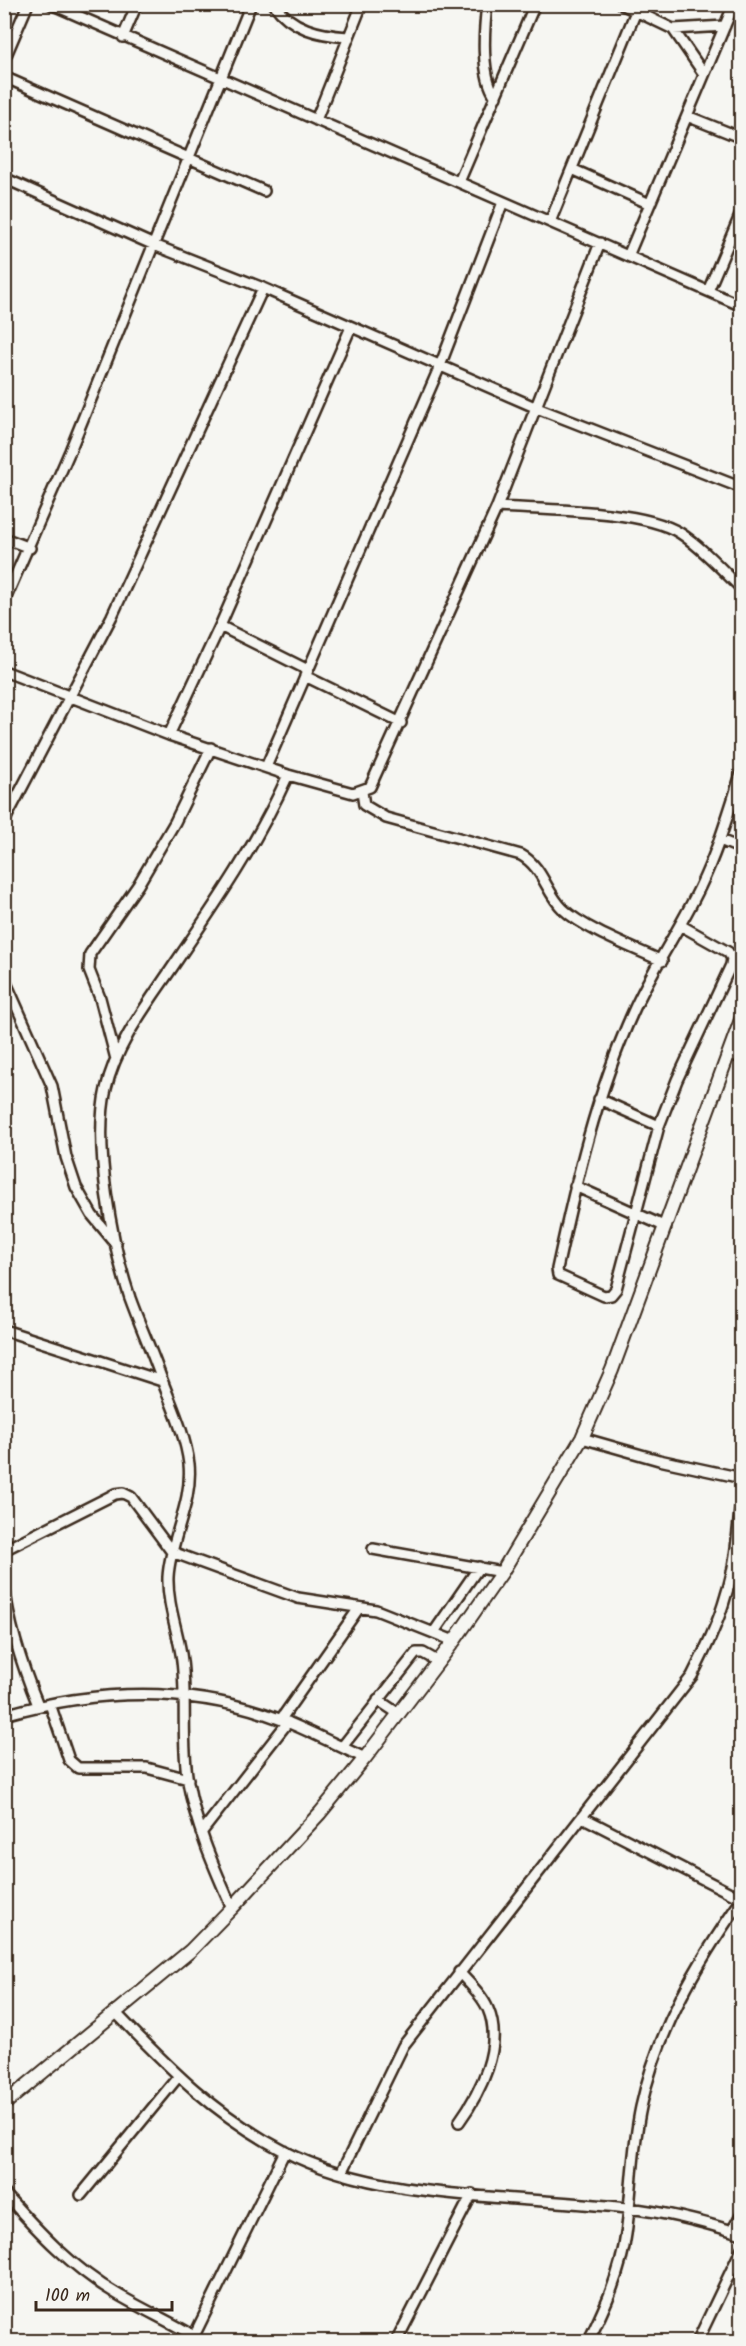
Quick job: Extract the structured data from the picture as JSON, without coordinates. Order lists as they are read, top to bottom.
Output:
{
  "scale_bar": "100 m"
}
